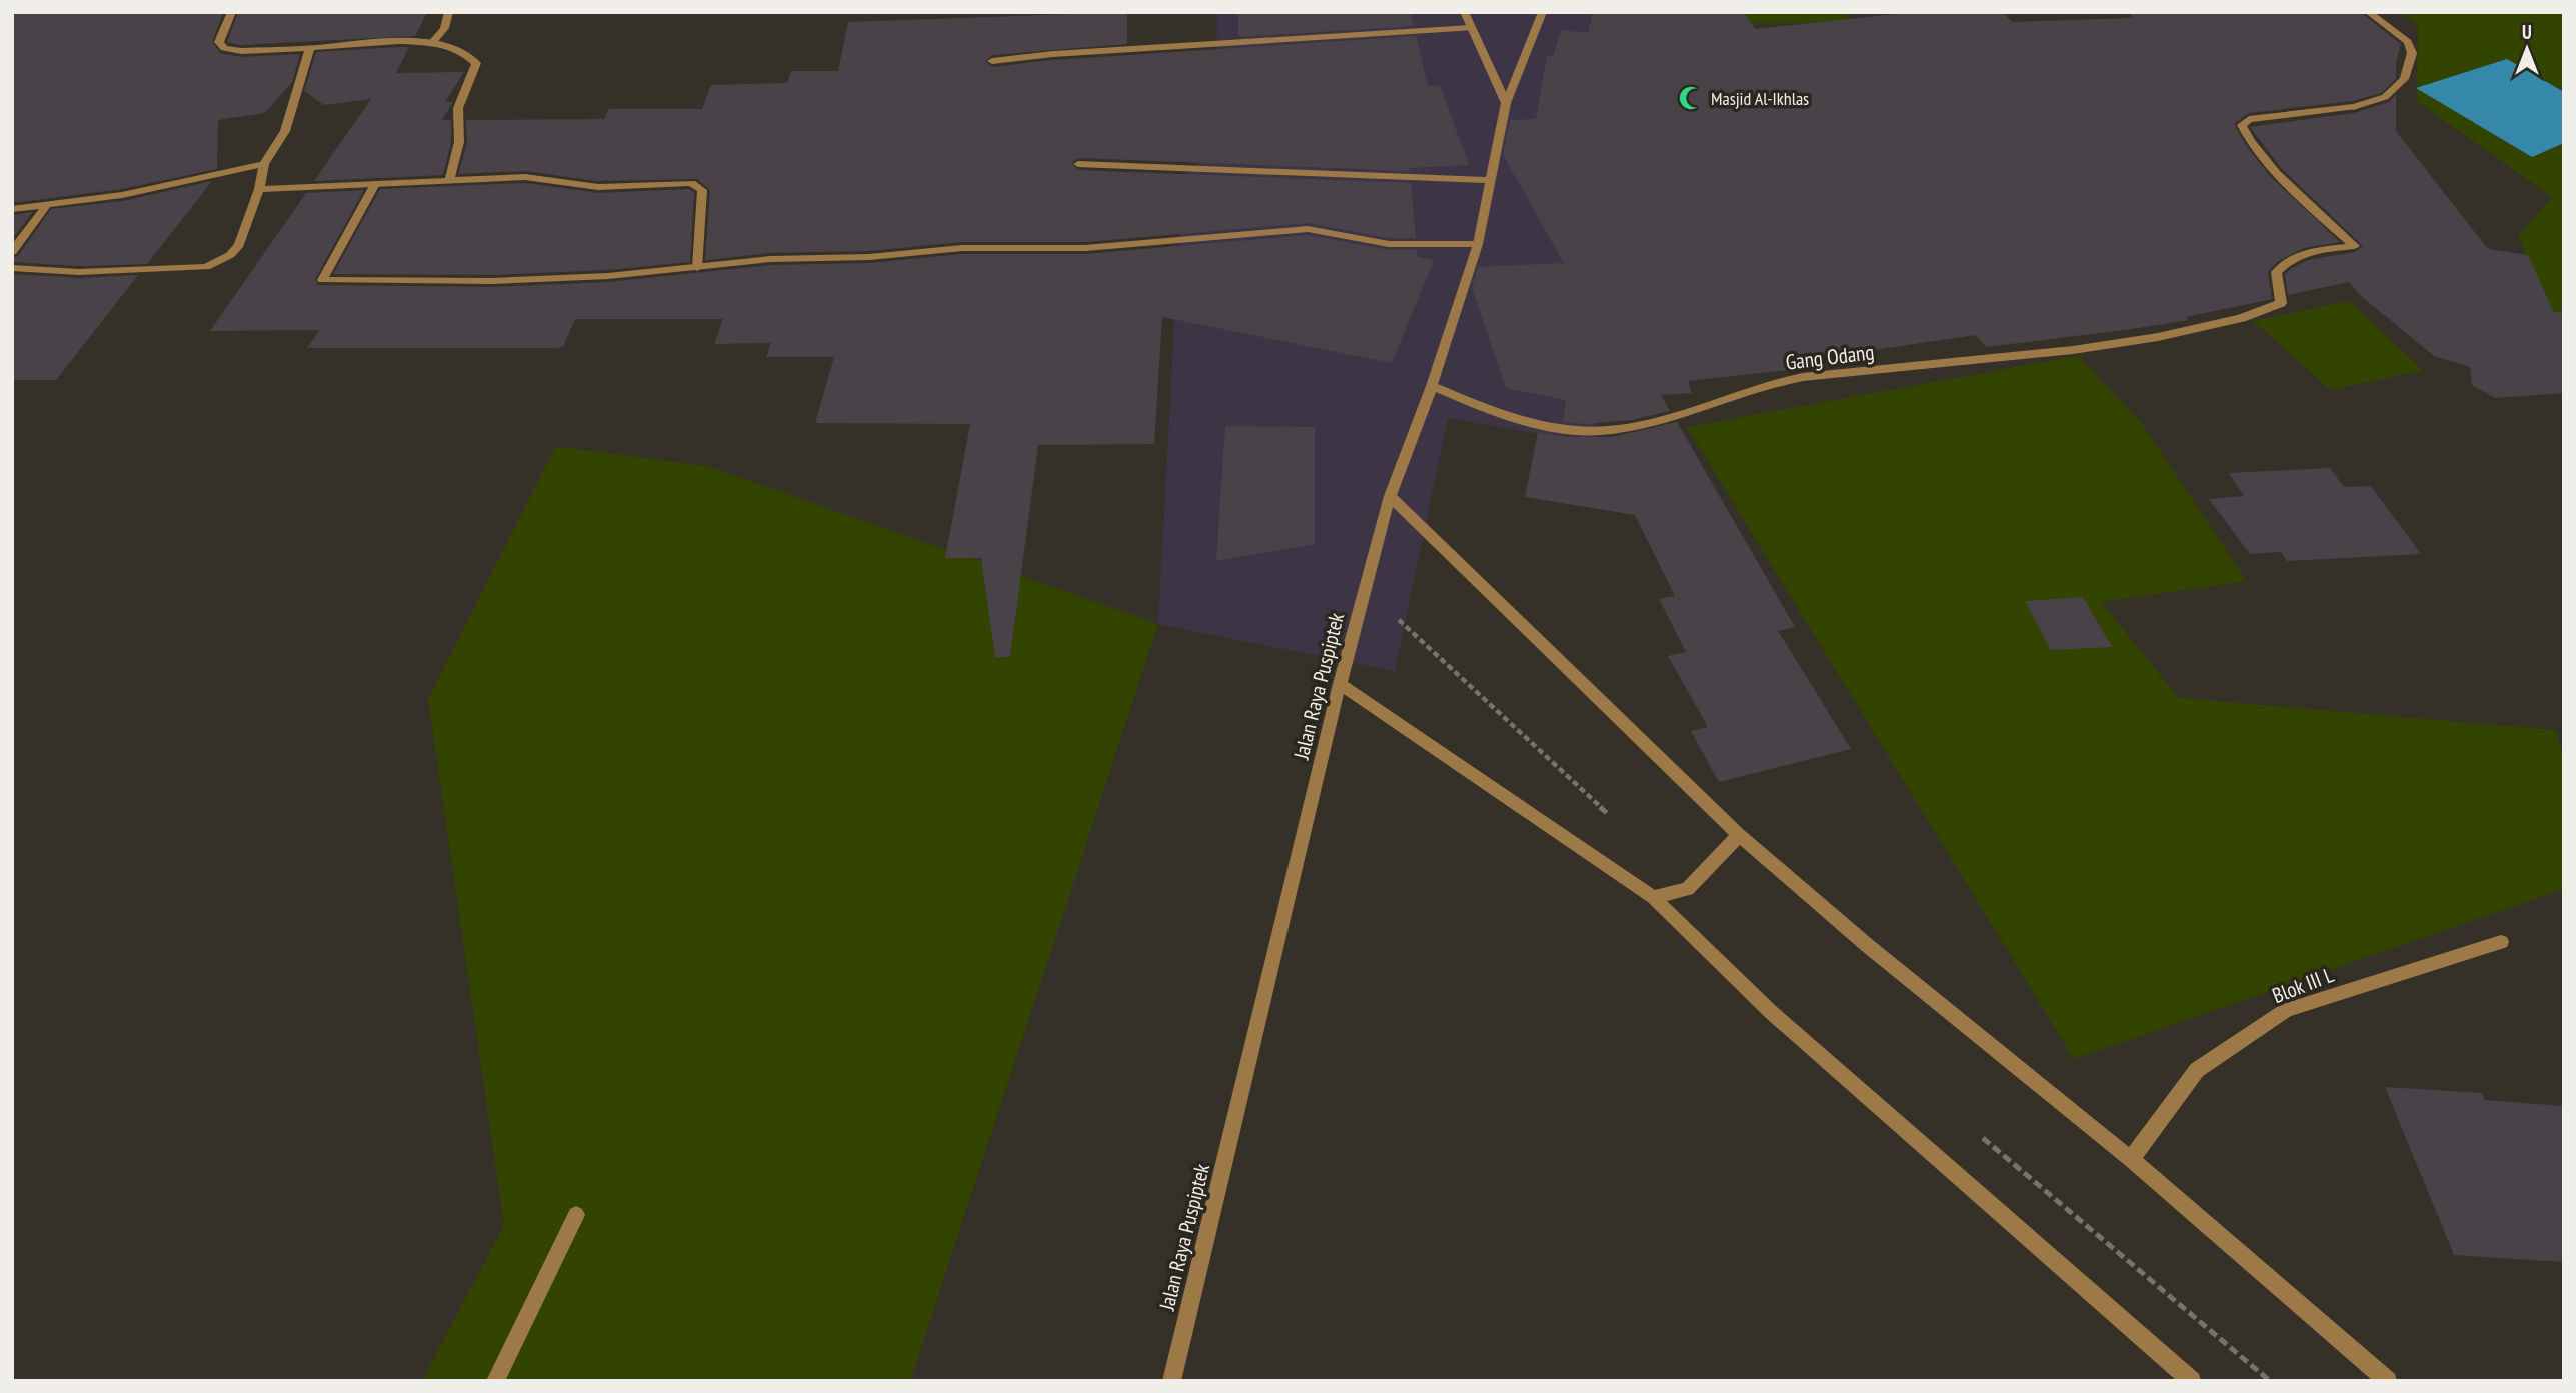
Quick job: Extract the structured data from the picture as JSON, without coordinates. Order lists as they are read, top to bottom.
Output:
{
  "streets": {
    "street": ["Gang Odang", "Jalan Raya Puspiptek", "Blok III L"]
  },
  "crossings": [
    ["Gang Odang", "Jalan Raya Puspiptek"]
  ],
  "places": {
    "mosque": ["Masjid Al-Ikhlas"]
  },
  "north": "top"
}
